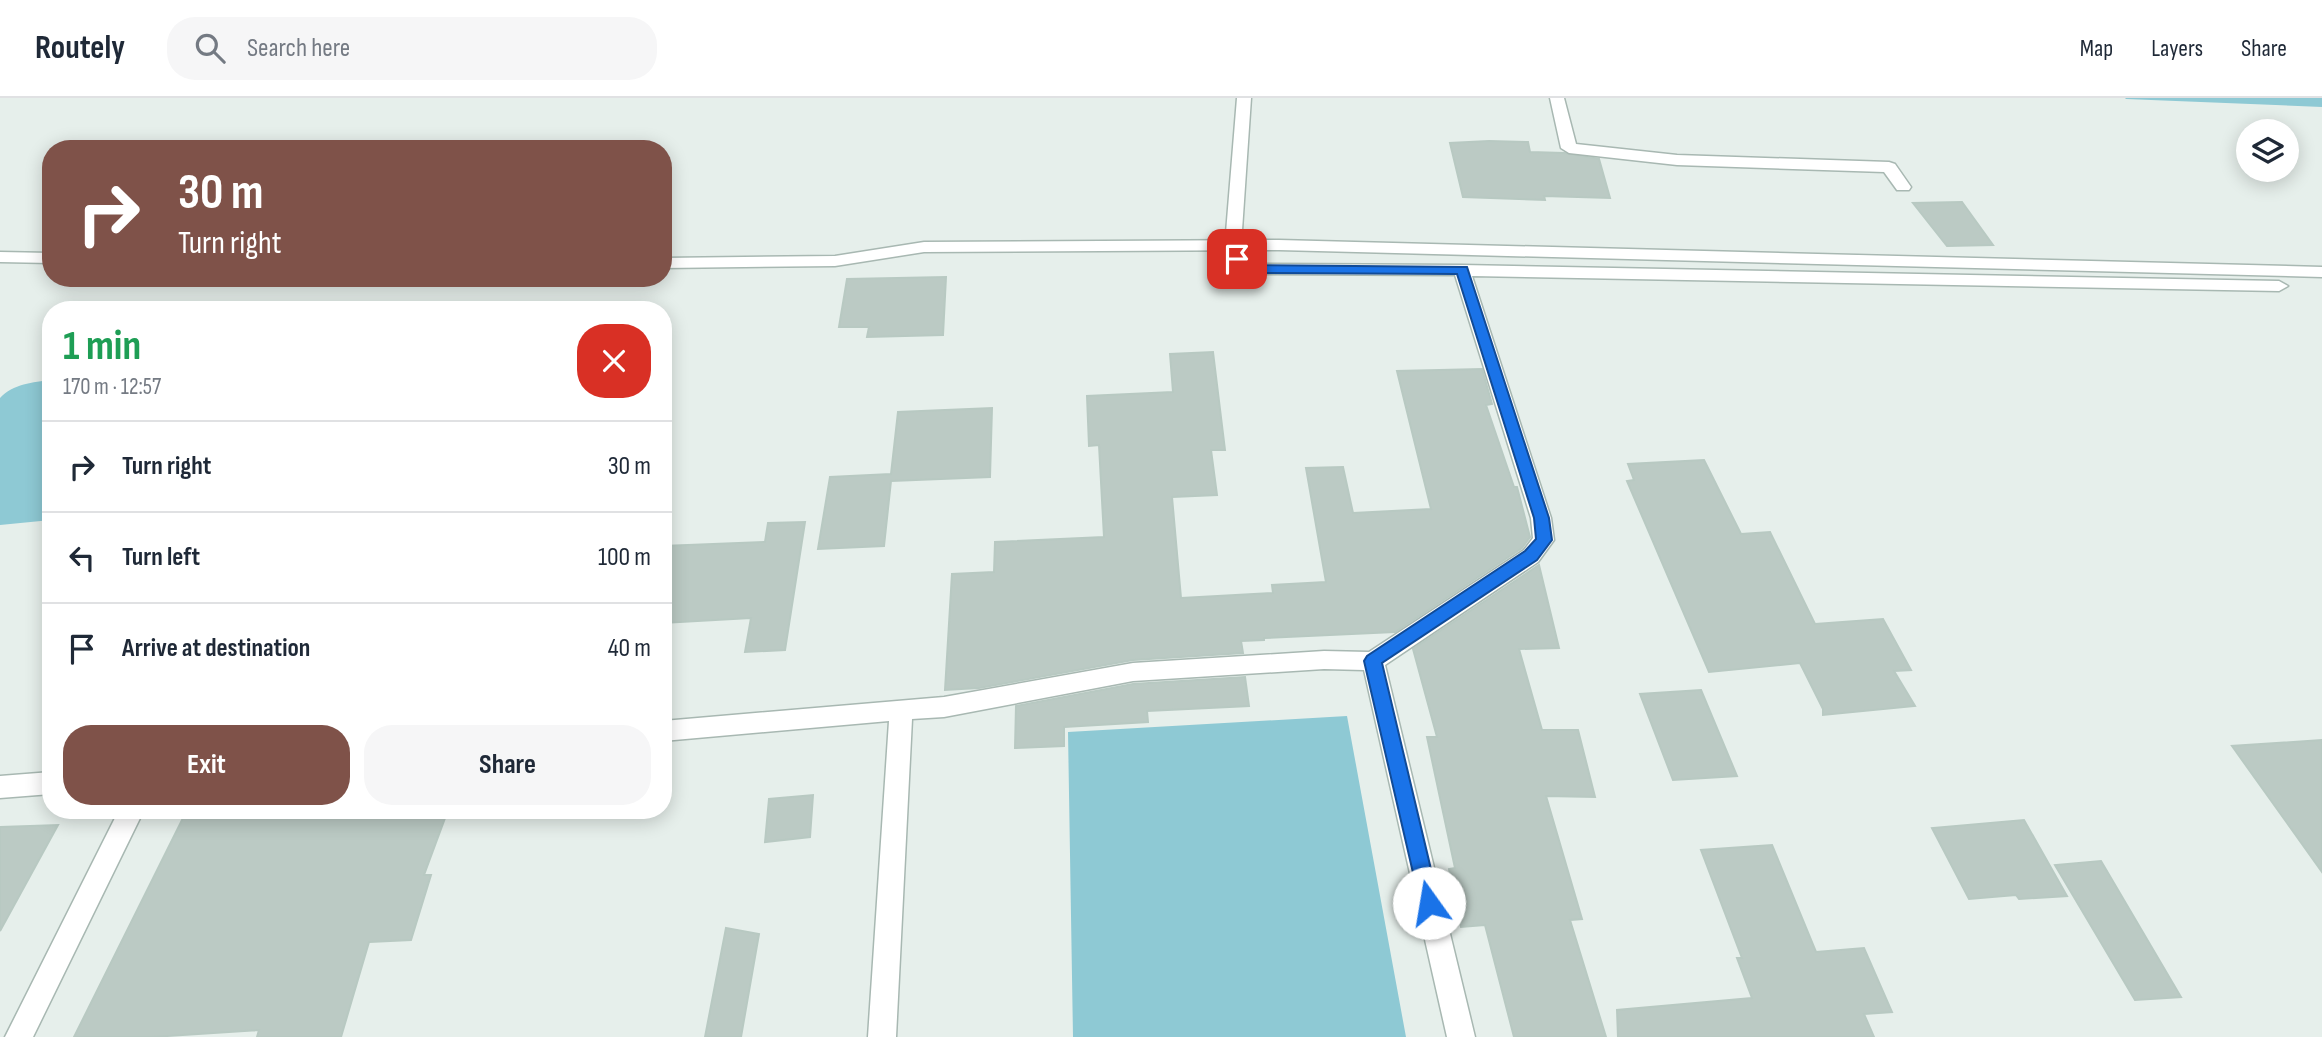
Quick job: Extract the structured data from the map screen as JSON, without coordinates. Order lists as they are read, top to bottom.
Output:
{
  "page": {
    "header": "Routely",
    "search": "Search here",
    "nav": ["Map", "Layers", "Share"],
    "turn": ["30 m", "Turn right"],
    "heading": ["1 min", "170 m · 12:57"],
    "list": [
      {
        "name": "Turn right",
        "value": "30 m"
      },
      {
        "name": "Turn left",
        "value": "100 m"
      },
      {
        "name": "Arrive at destination",
        "value": "40 m"
      }
    ],
    "buttons": ["Exit", "Share"]
  }
}
